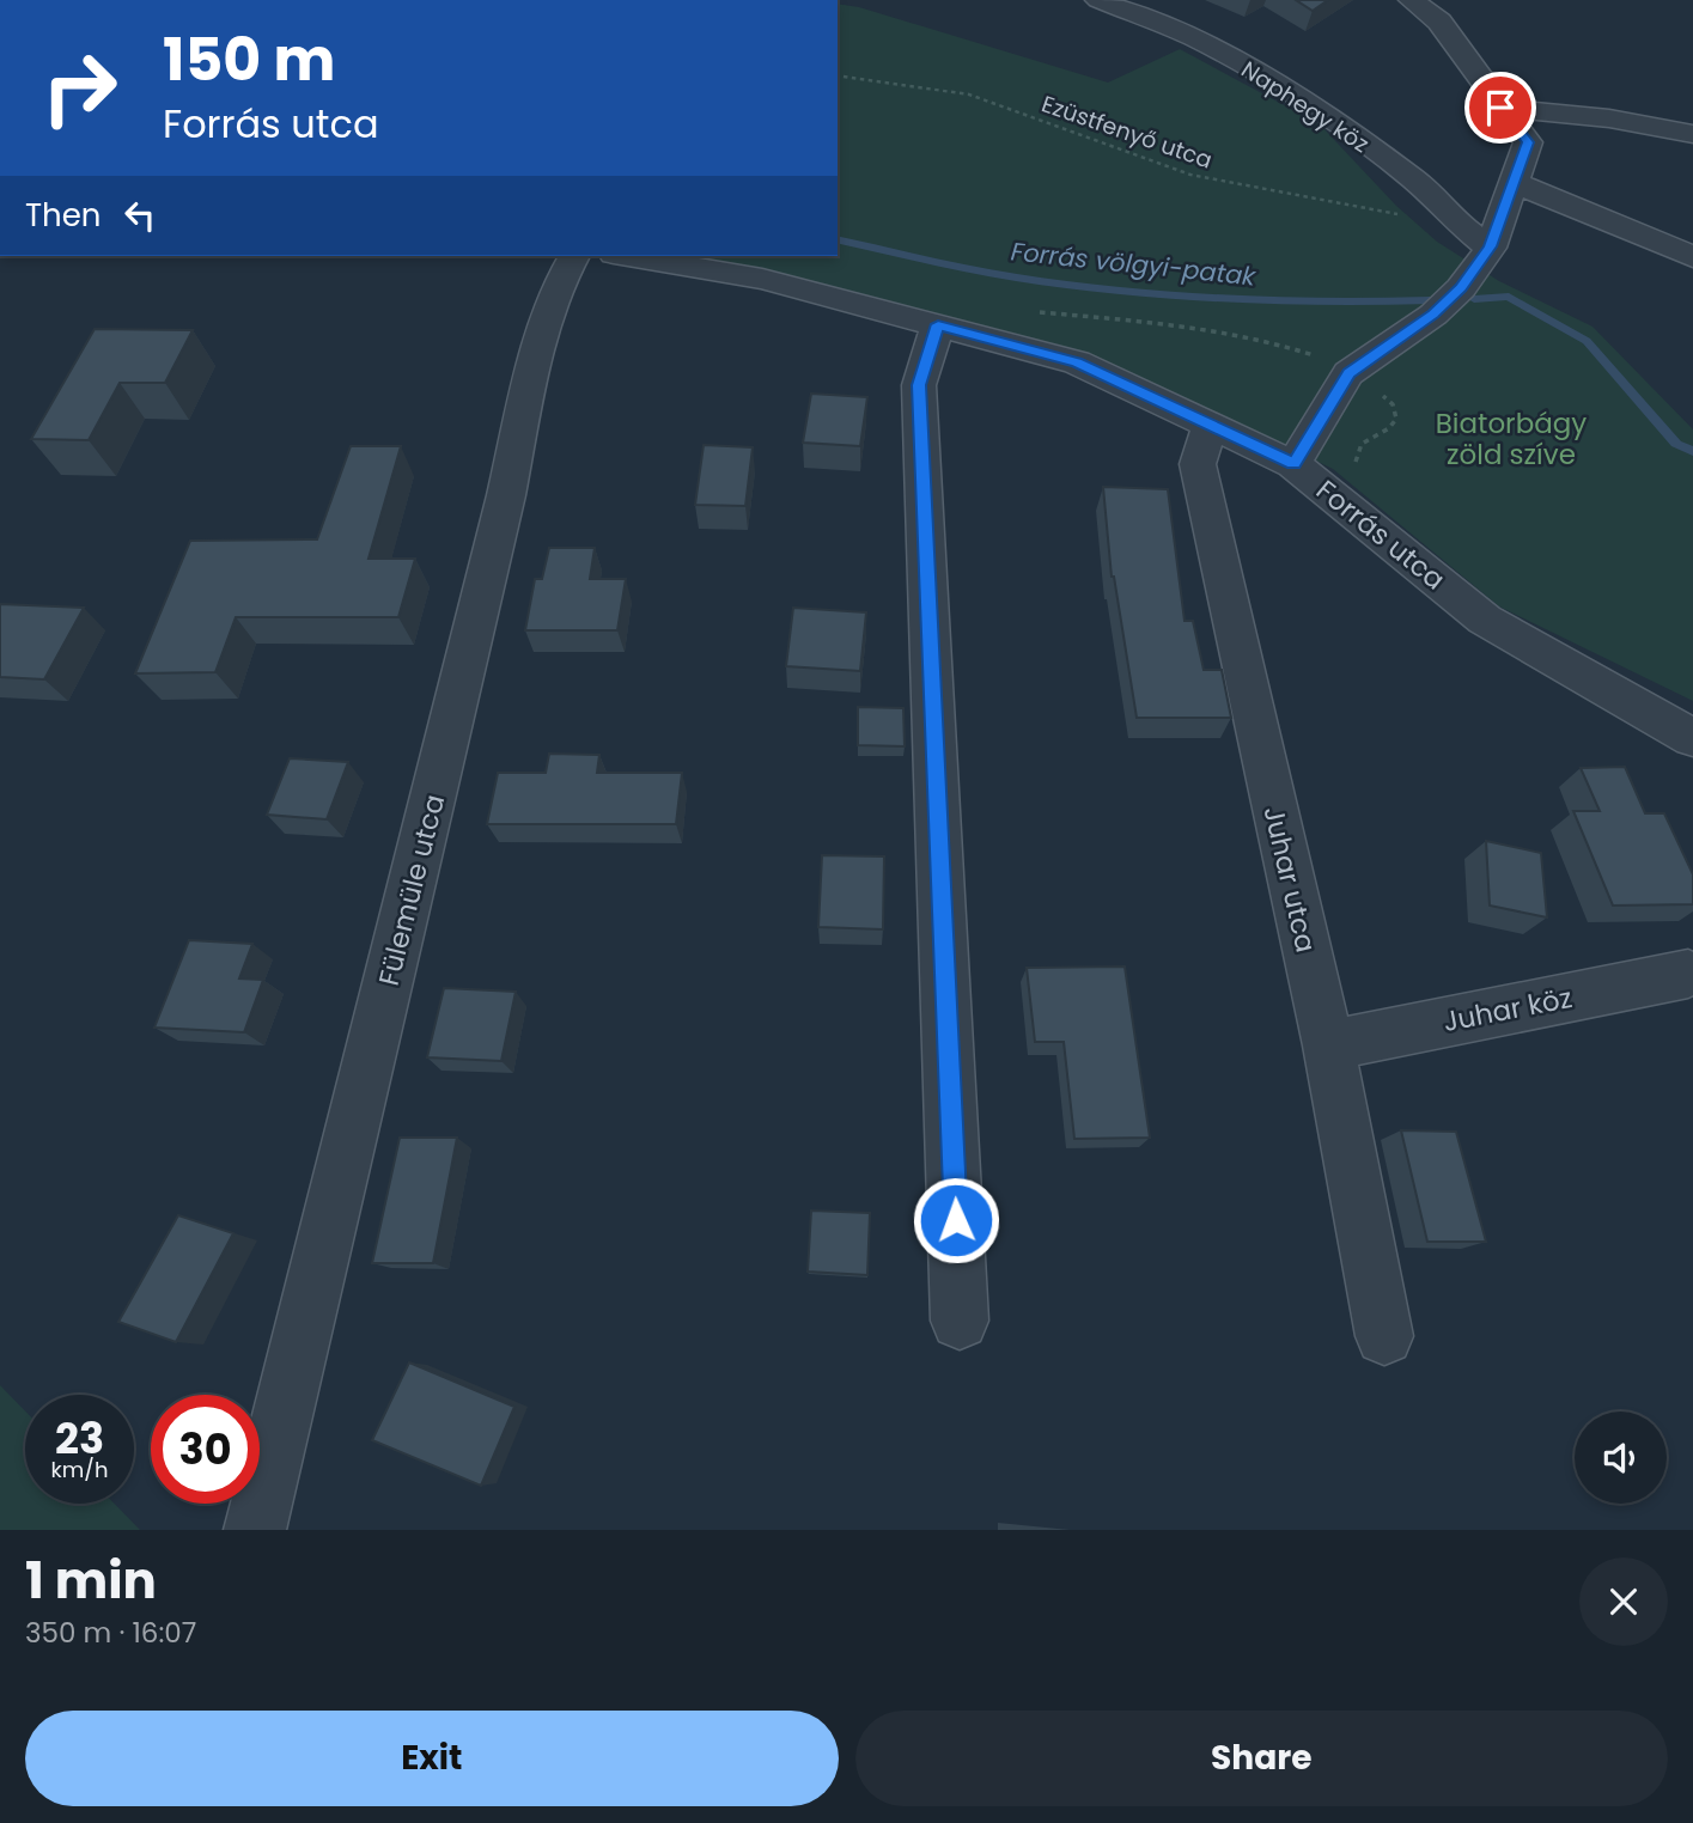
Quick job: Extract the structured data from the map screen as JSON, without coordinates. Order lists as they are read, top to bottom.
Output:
{
  "streets": {
    "street": [
      "Naphegy köz",
      "Forrás utca",
      "Juhar utca",
      "Fülemüle utca",
      "Juhar köz"
    ],
    "path": ["Ezüstfenyő utca"]
  },
  "crossings": [
    ["Naphegy köz", "Ezüstfenyő utca"],
    ["Forrás utca", "Juhar utca"],
    ["Juhar utca", "Juhar köz"]
  ],
  "water": ["Forrás völgyi-patak"],
  "parks": ["Biatorbágy zöld szíve"],
  "page": {
    "turn": ["150 m", "Forrás utca"],
    "then": "Then",
    "speed": "23 km/h",
    "limit": "30",
    "heading": ["1 min", "350 m · 16:07"],
    "buttons": ["Exit", "Share"]
  }
}
